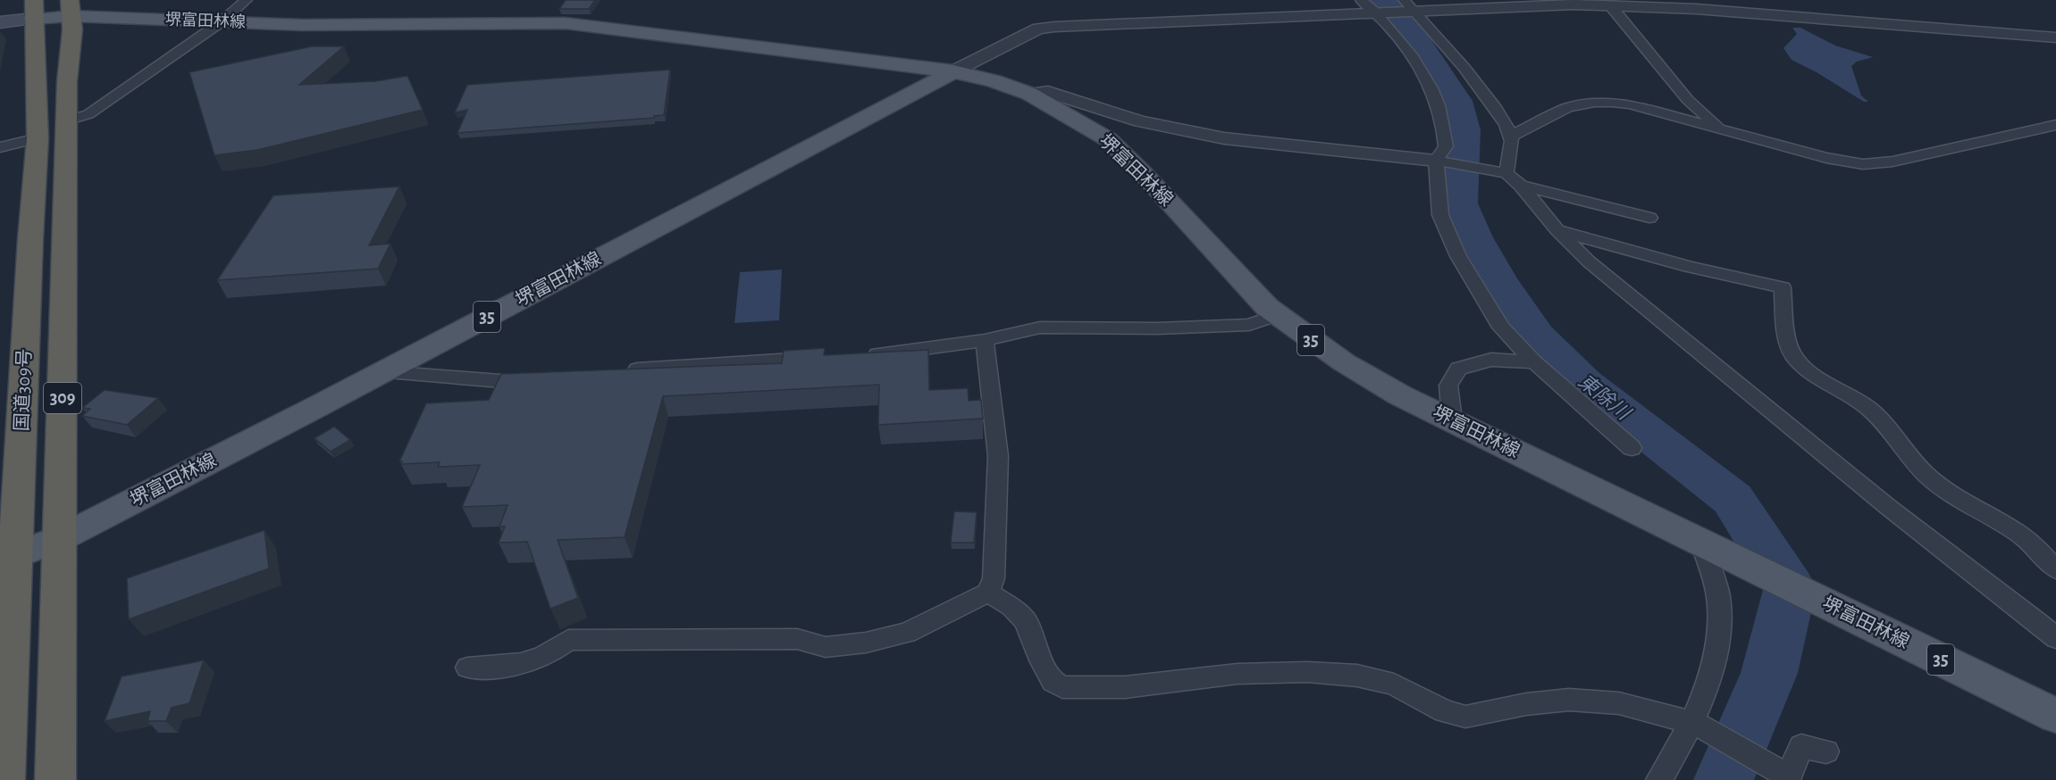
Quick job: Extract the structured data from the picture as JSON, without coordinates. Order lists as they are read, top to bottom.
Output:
{
  "streets": {
    "highway": ["国道309号", "309"],
    "main road": ["堺富田林線", "35"]
  },
  "crossings": [
    ["堺富田林線", "国道309号"]
  ],
  "water": ["東除川"]
}
